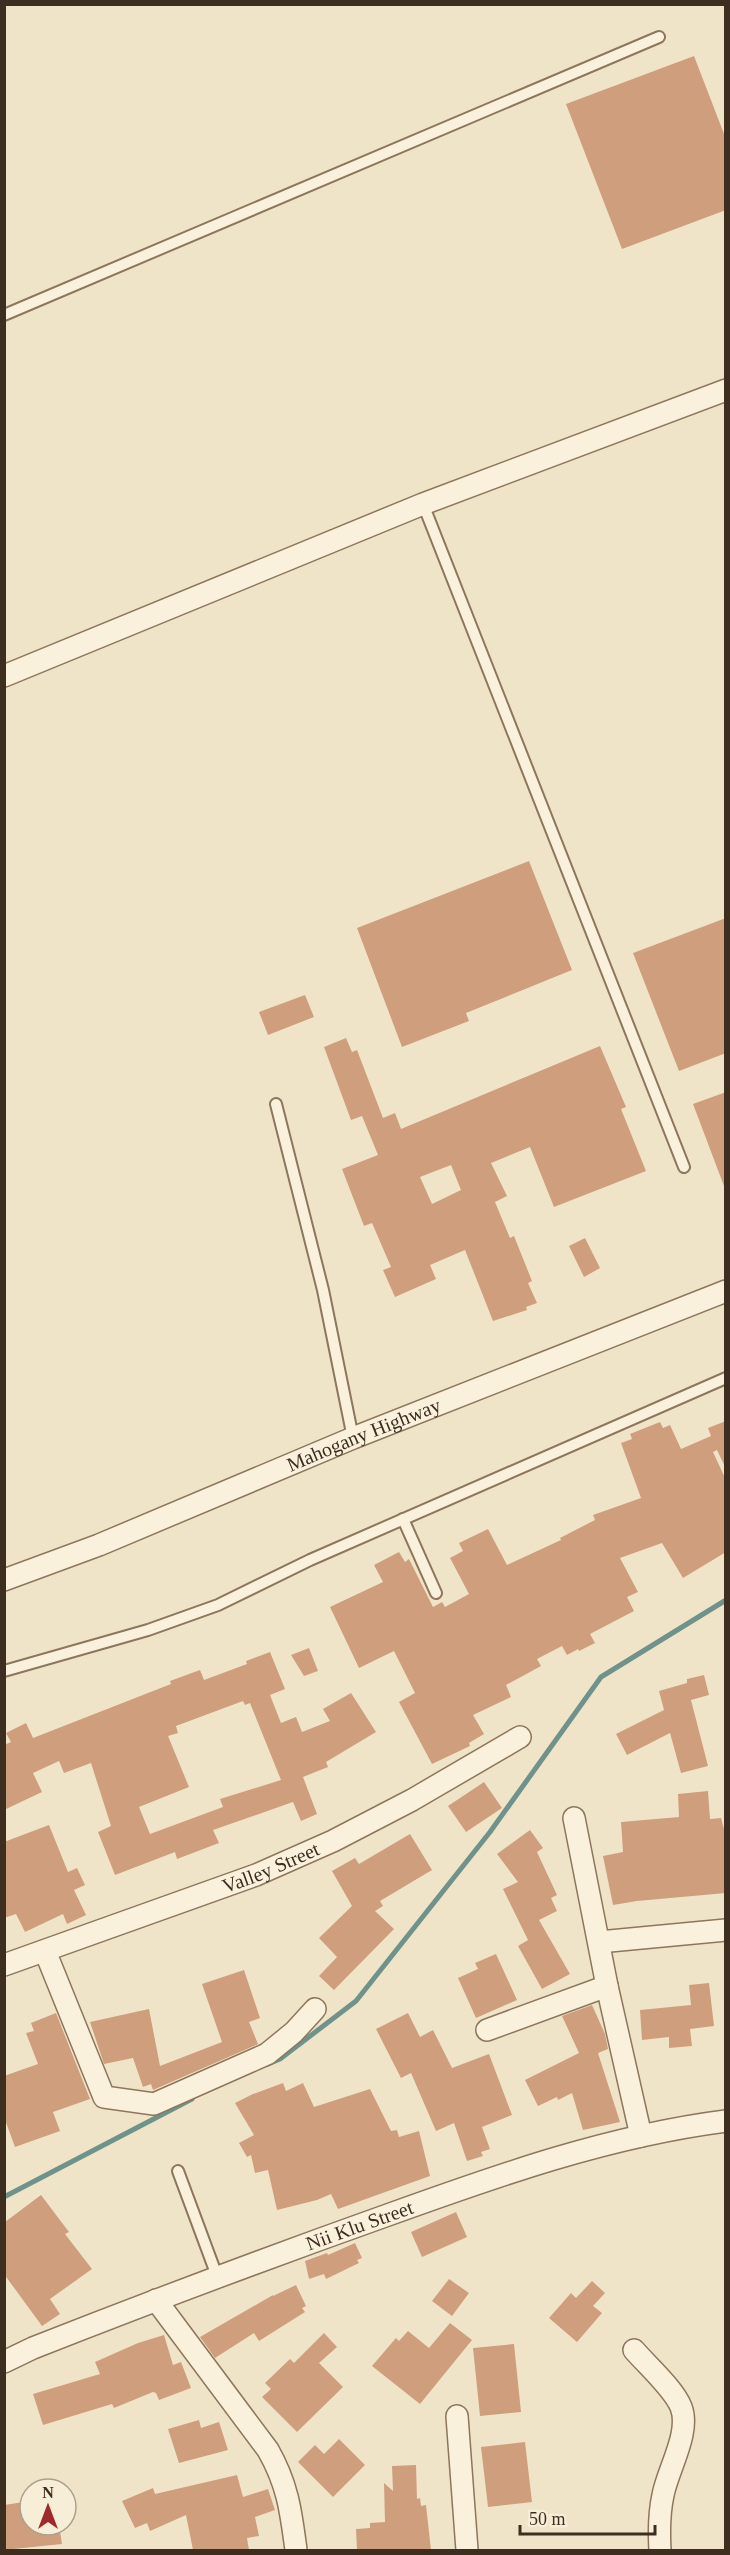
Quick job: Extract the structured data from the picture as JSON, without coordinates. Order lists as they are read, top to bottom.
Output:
{
  "streets": {
    "street": ["Mahogany Highway", "Valley Street", "Nii Klu Street"]
  },
  "scale_bar": "50 m",
  "north": "top"
}
